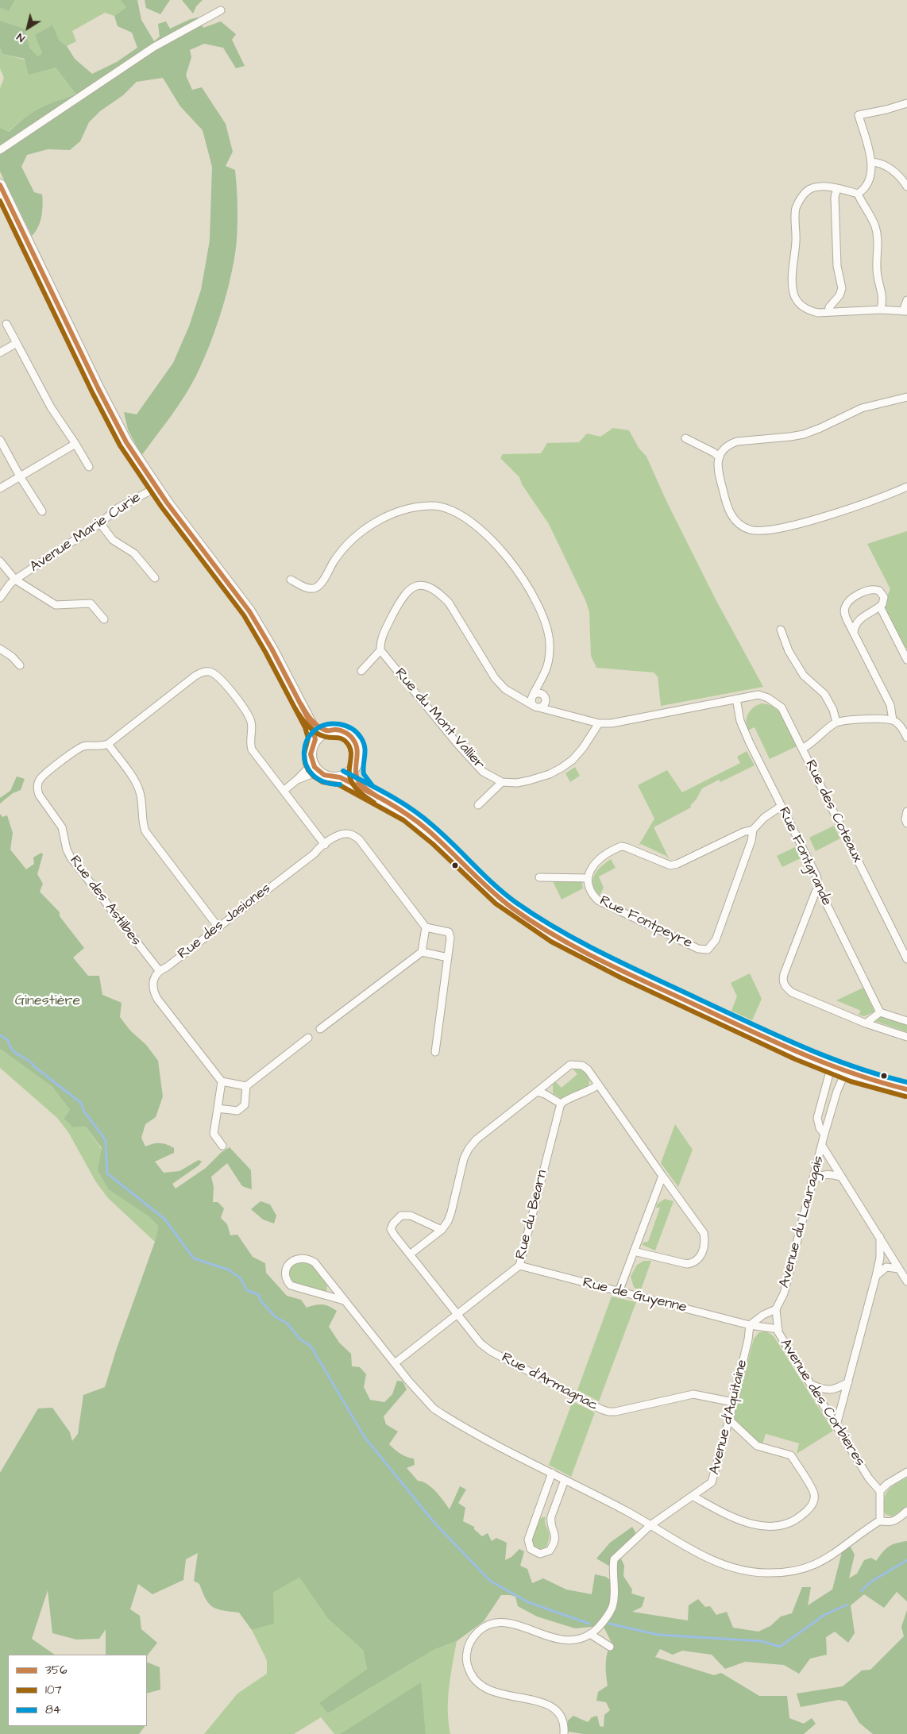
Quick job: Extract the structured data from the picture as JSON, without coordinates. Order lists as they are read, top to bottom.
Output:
{
  "streets": {
    "street": [
      "Avenue Marie Curie",
      "Rue du Mont Vallier",
      "Rue des Coteaux",
      "Rue Fontgrande",
      "Rue des Astilbes",
      "Rue des Jasiones",
      "Rue Fontpeyre",
      "Rue du Bearn",
      "Avenue du Lauragais",
      "Rue de Guyenne",
      "Rue d'Armagnac",
      "Avenue des Corbieres",
      "Avenue d'Aquitaine"
    ]
  },
  "crossings": [
    ["Rue du Mont Vallier", "Rue des Coteaux"],
    ["Rue des Coteaux", "Rue Fontgrande"],
    ["Rue des Astilbes", "Rue des Jasiones"],
    ["Rue du Bearn", "Rue de Guyenne"],
    ["Rue du Bearn", "Rue d'Armagnac"],
    ["Avenue du Lauragais", "Avenue des Corbieres"],
    ["Rue de Guyenne", "Avenue des Corbieres"],
    ["Rue de Guyenne", "Avenue d'Aquitaine"],
    ["Rue d'Armagnac", "Avenue d'Aquitaine"]
  ],
  "parks": ["Ginestière"],
  "lines": ["transit line 356", "transit line 107", "transit line 84"],
  "legend": ["356", "107", "84"],
  "north": "bottom left"
}
